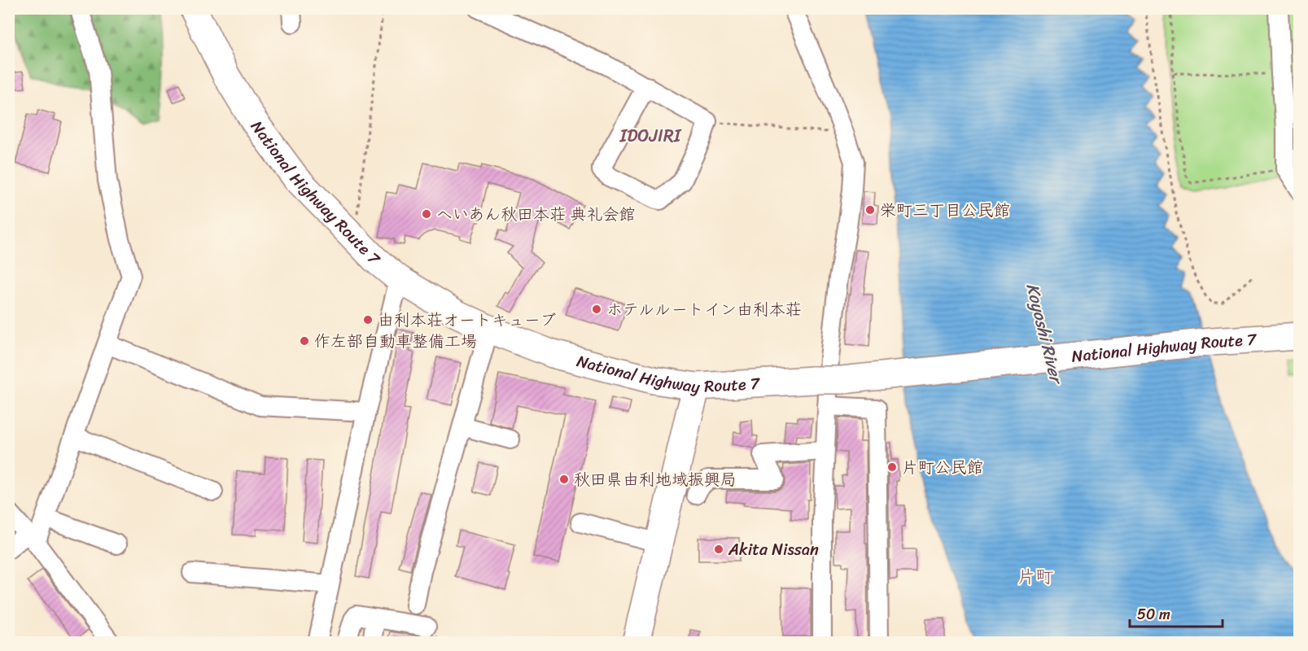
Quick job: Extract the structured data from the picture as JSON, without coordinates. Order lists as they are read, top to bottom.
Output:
{
  "streets": {
    "highway": ["National Highway Route 7"]
  },
  "districts": ["IDOJIRI", "片町"],
  "water": ["Koyoshi River"],
  "places": [
    "栄町三丁目公民館",
    "へいあん秋田本荘 典礼会館",
    "ホテルルートイン由利本荘",
    "由利本荘オートキューブ",
    "作左部自動車整備工場",
    "片町公民館",
    "秋田県由利地域振興局",
    "Akita Nissan"
  ],
  "scale_bar": "50 m"
}
